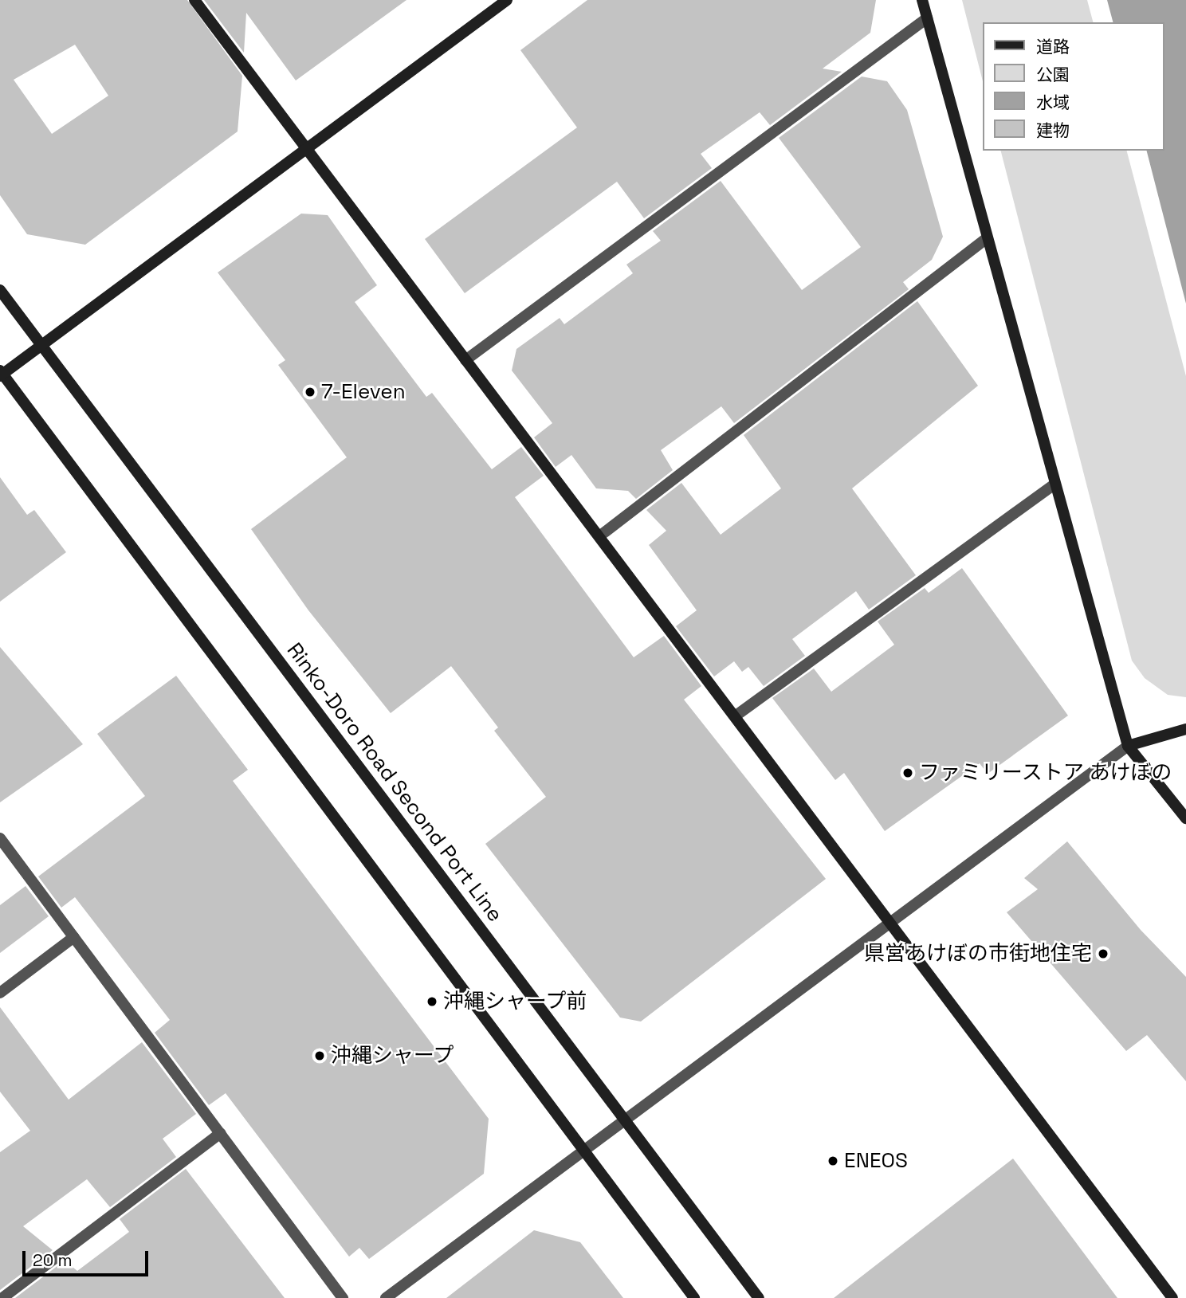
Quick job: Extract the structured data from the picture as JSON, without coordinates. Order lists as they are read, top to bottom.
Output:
{
  "streets": {
    "street": ["Rinko-Doro Road Second Port Line"]
  },
  "places": [
    "7-Eleven",
    "ファミリーストア あけぼの",
    "県営あけぼの市街地住宅",
    "沖縄シャープ前",
    "沖縄シャープ",
    "ENEOS"
  ],
  "legend": [
    "道路",
    "公園",
    "水域",
    "建物"
  ],
  "scale_bar": "20 m"
}
